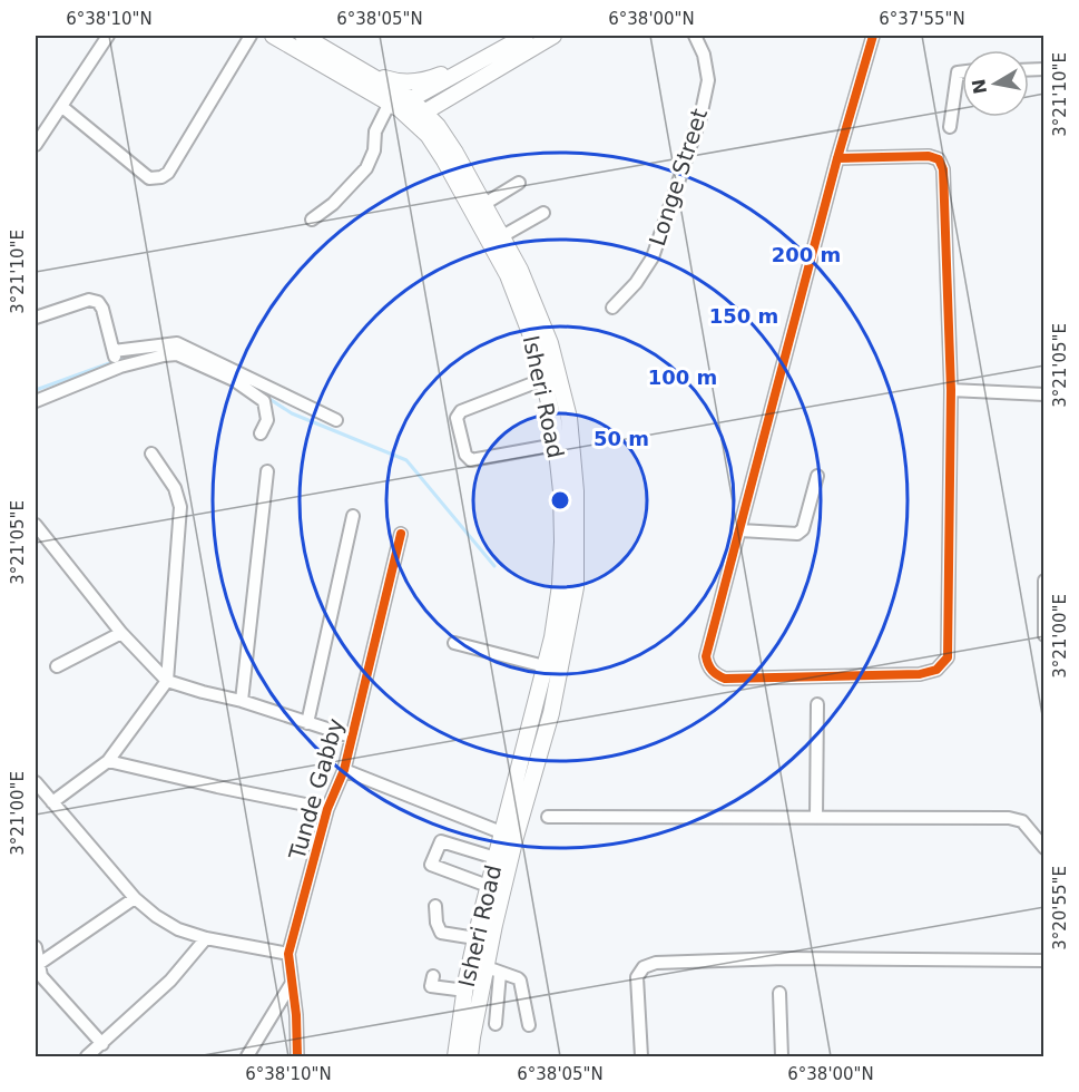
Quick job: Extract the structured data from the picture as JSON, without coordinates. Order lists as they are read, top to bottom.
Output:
{
  "streets": {
    "main road": ["Isheri Road"],
    "street": ["Longe Street", "Tunde Gabby"]
  },
  "north": "left",
  "coordinates": [
    "6°38'10\"N",
    "6°38'05\"N",
    "6°38'00\"N",
    "6°37'55\"N",
    "3°21'10\"E",
    "3°21'05\"E",
    "3°21'00\"E",
    "3°20'55\"E"
  ],
  "rings": [
    "200 m",
    "150 m",
    "100 m",
    "50 m"
  ]
}
